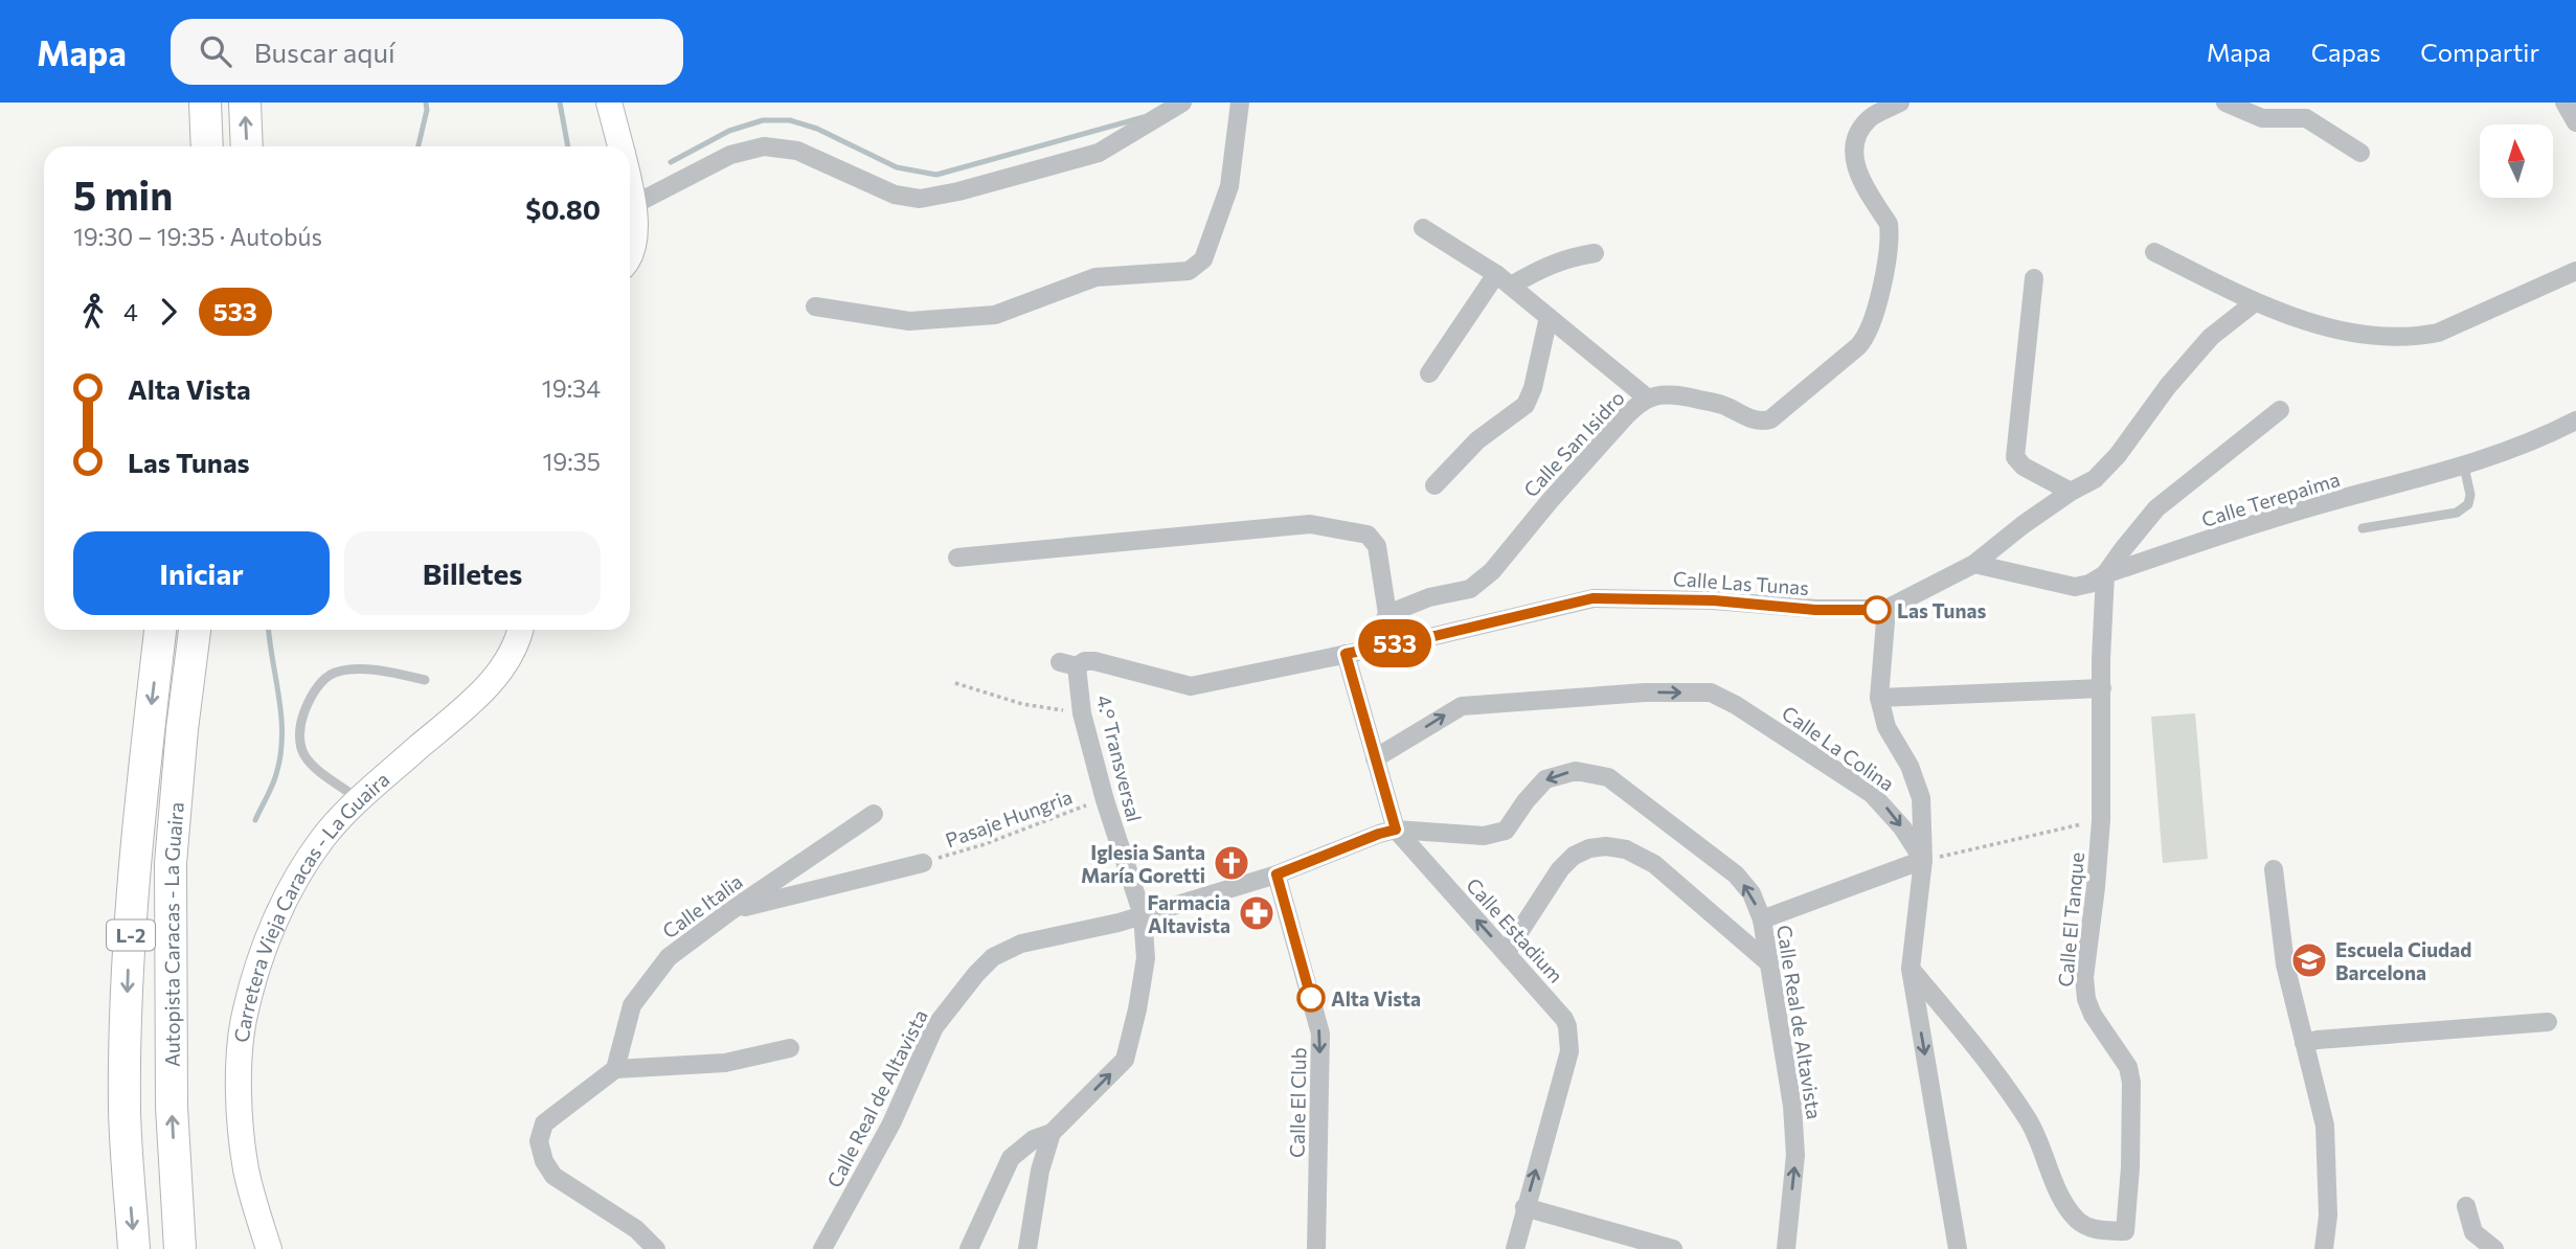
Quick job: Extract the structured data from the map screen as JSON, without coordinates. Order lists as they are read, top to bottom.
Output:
{
  "streets": {
    "highway": ["L-2", "Autopista Caracas - La Guaira"],
    "main road": ["Carretera Vieja Caracas - La Guaira"],
    "street": [
      "Calle San Isidro",
      "Calle Terepaima",
      "Calle Las Tunas",
      "Calle La Colina",
      "4.° Transversal",
      "Calle Italia",
      "Calle El Tanque",
      "Calle Estadium",
      "Calle Real de Altavista",
      "Calle El Club"
    ],
    "path": ["Pasaje Hungria"]
  },
  "crossings": [
    ["Calle Terepaima", "Calle Las Tunas"],
    ["Calle Terepaima", "Calle El Tanque"],
    ["Calle Las Tunas", "4.° Transversal"],
    ["Calle Las Tunas", "Calle Estadium"],
    ["Calle La Colina", "Calle Estadium"],
    ["4.° Transversal", "Pasaje Hungria"],
    ["4.° Transversal", "Calle Real de Altavista"],
    ["Calle Estadium", "Calle Real de Altavista"],
    ["Calle Real de Altavista", "Calle El Club"]
  ],
  "one_way": [
    "Calle La Colina",
    "4.° Transversal",
    "Calle Estadium",
    "Calle El Club"
  ],
  "places": {
    "other": ["Las Tunas", "Alta Vista"],
    "church": ["Iglesia Santa María Goretti"],
    "pharmacy": ["Farmacia Altavista"],
    "school or university": ["Escuela Ciudad Barcelona"]
  },
  "lines": ["bus line 533"],
  "north": "top",
  "page": {
    "header": "Mapa",
    "search": "Buscar aquí",
    "nav": ["Mapa", "Capas", "Compartir"],
    "on_map": "533",
    "heading": ["5 min", "19:30 – 19:35 · Autobús", "$0.80"],
    "legs": ["4", "533"],
    "list": [
      {
        "name": "Alta Vista",
        "value": "19:34"
      },
      {
        "name": "Las Tunas",
        "value": "19:35"
      }
    ],
    "buttons": ["Iniciar", "Billetes"]
  }
}
